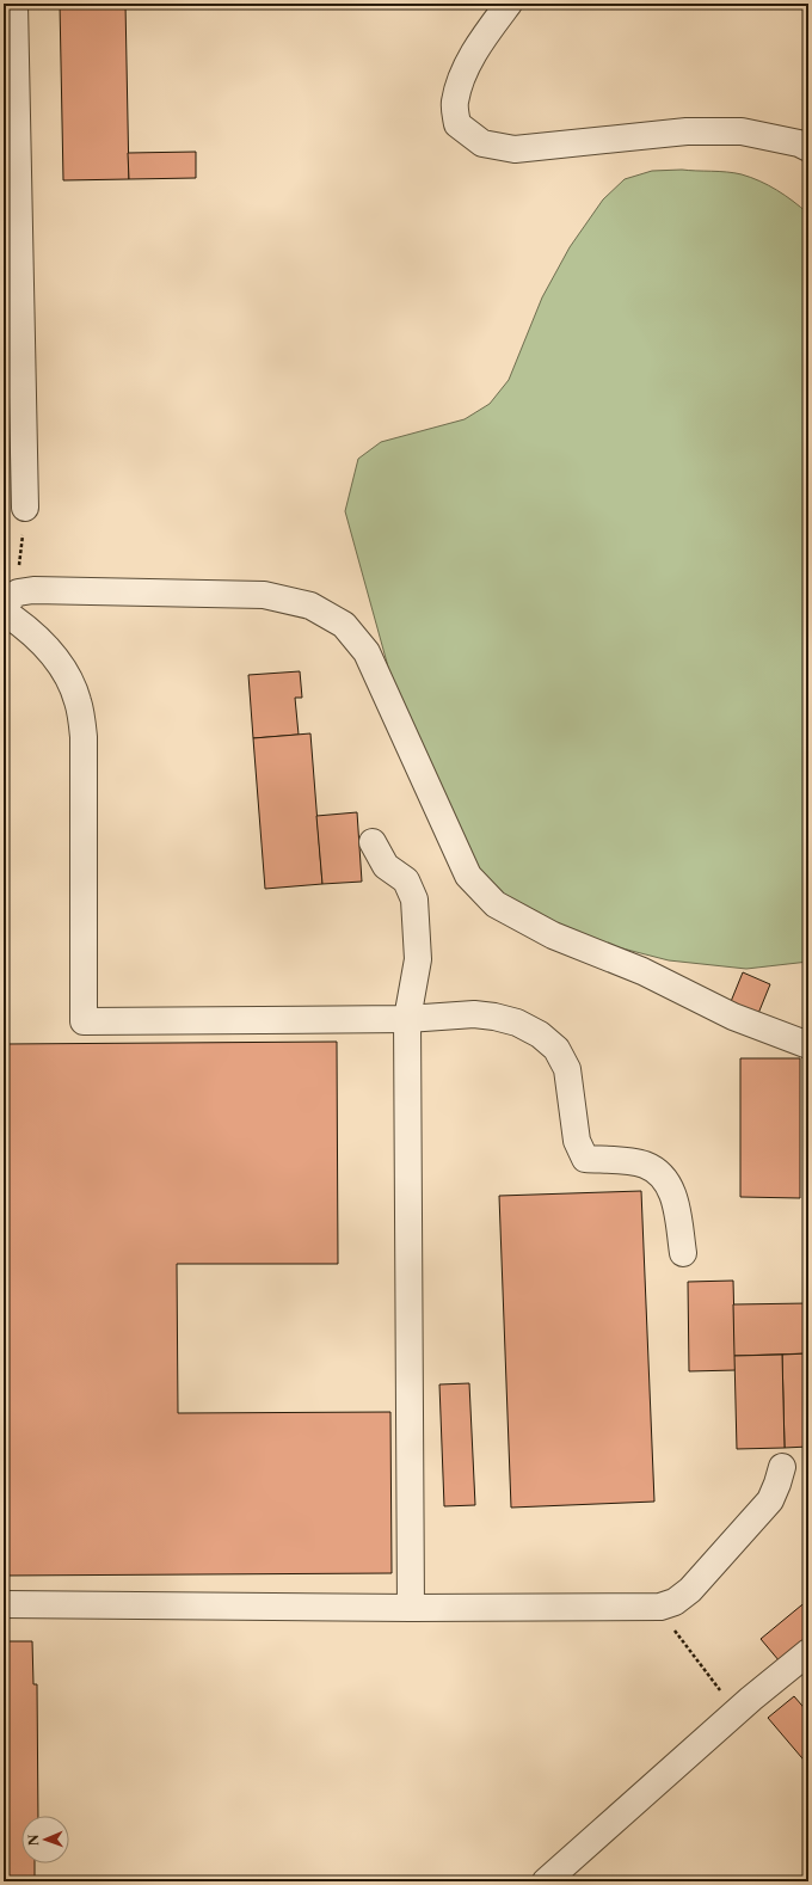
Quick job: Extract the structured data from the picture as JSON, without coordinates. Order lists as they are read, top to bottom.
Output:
{
  "north": "left"
}
